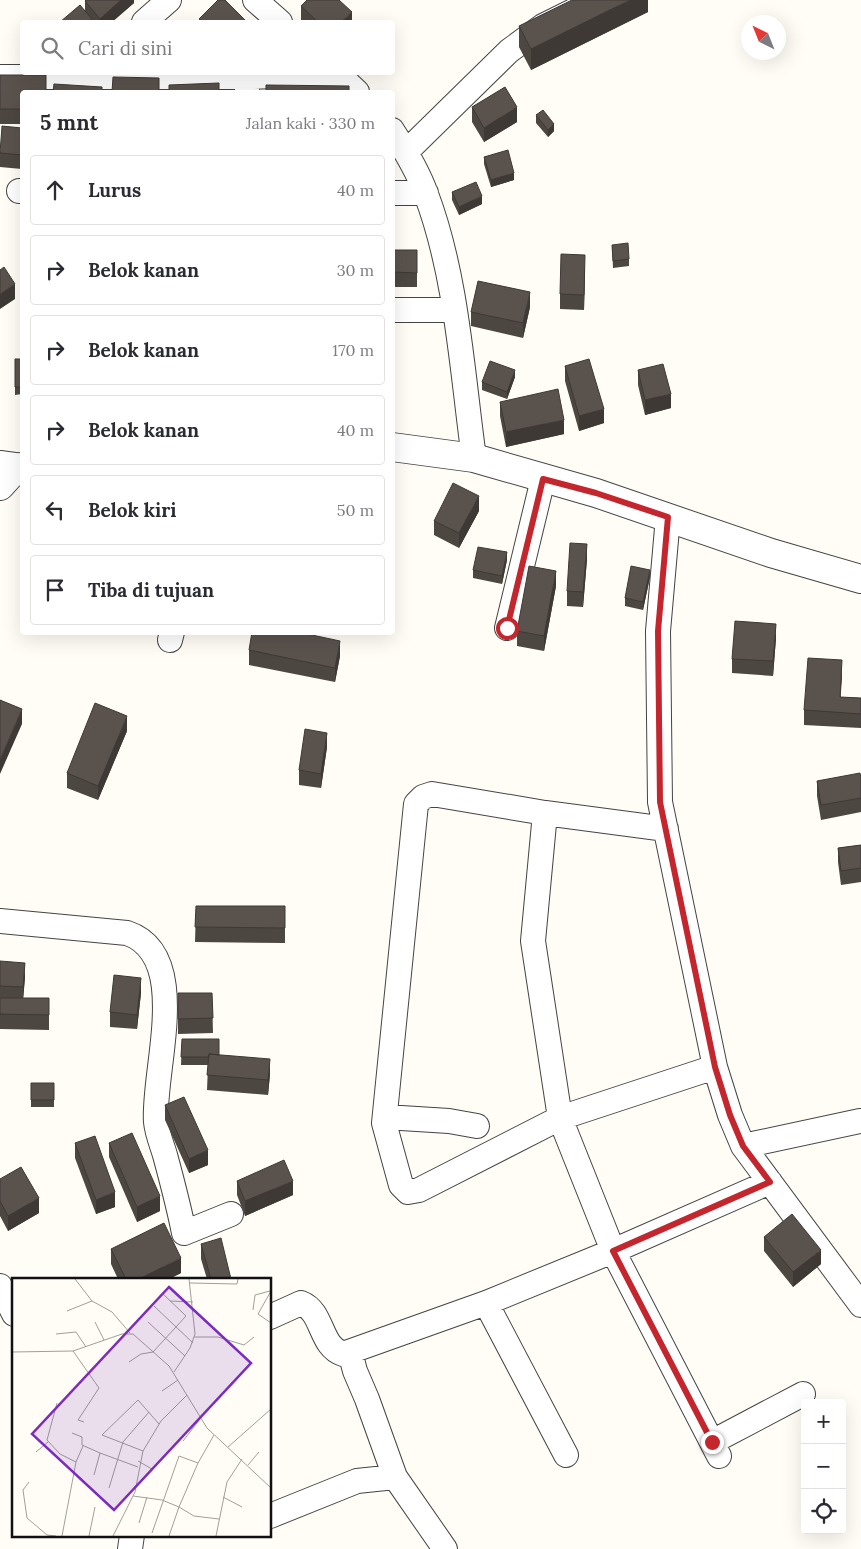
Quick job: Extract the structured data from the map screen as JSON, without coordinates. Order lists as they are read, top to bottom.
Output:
{
  "north": "top left",
  "page": {
    "search": "Cari di sini",
    "heading": ["5 mnt", "Jalan kaki · 330 m"],
    "list": [
      ["Lurus", "40 m"],
      ["Belok kanan", "30 m"],
      ["Belok kanan", "170 m"],
      ["Belok kanan", "40 m"],
      ["Belok kiri", "50 m"],
      "Tiba di tujuan"
    ],
    "map_buttons": ["+", "−"]
  }
}
